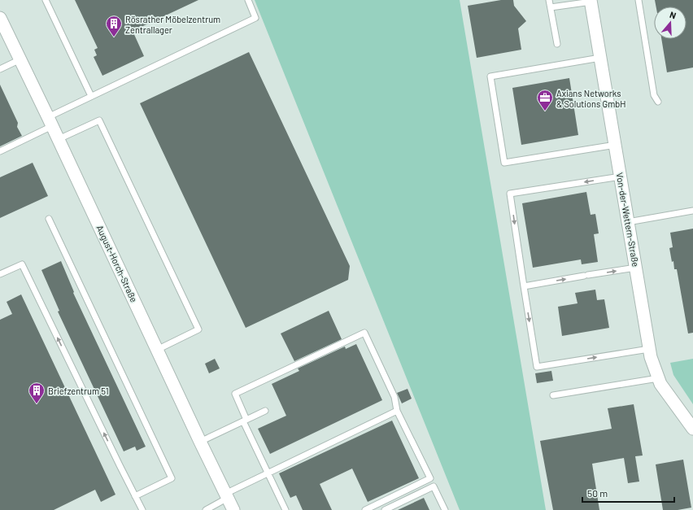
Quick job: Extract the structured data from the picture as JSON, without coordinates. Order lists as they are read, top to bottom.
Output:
{
  "streets": {
    "street": ["Von-der-Wettern-Straße", "August-Horch-Straße"]
  },
  "places": {
    "building": ["Rösrather Möbelzentrum Zentrallager", "Briefzentrum 51"],
    "office": ["Axians Networks & Solutions GmbH"]
  },
  "scale_bar": "50 m",
  "north": "top"
}
